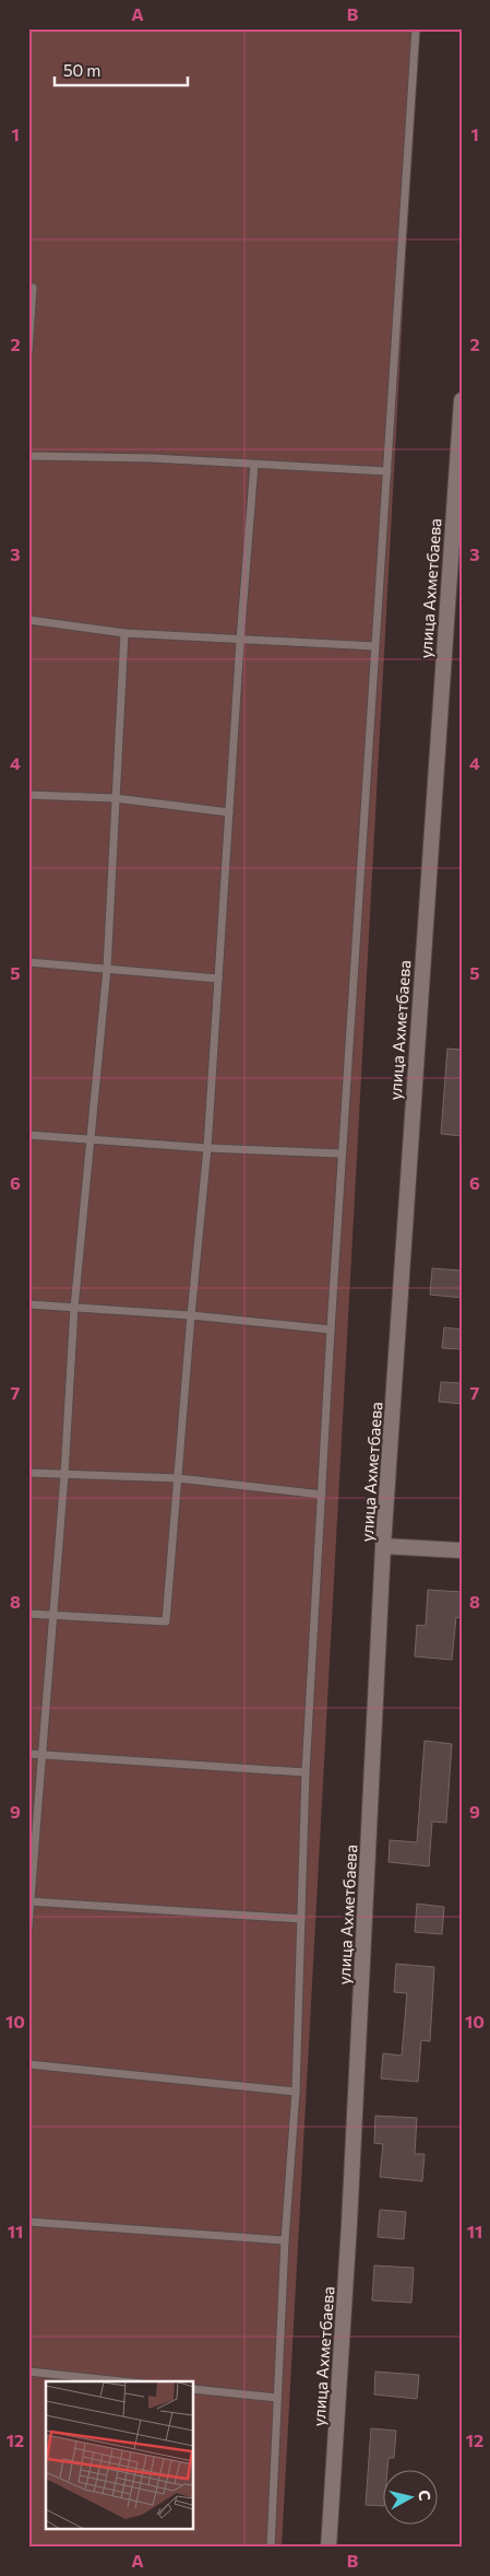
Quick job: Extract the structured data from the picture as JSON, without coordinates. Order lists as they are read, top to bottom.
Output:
{
  "streets": {
    "street": ["улица Ахметбаева"]
  },
  "scale_bar": "50 m",
  "north": "right",
  "grid": {
    "columns": ["A", "B"],
    "rows": [
      "1",
      "2",
      "3",
      "4",
      "5",
      "6",
      "7",
      "8",
      "9",
      "10",
      "11",
      "12"
    ]
  }
}
